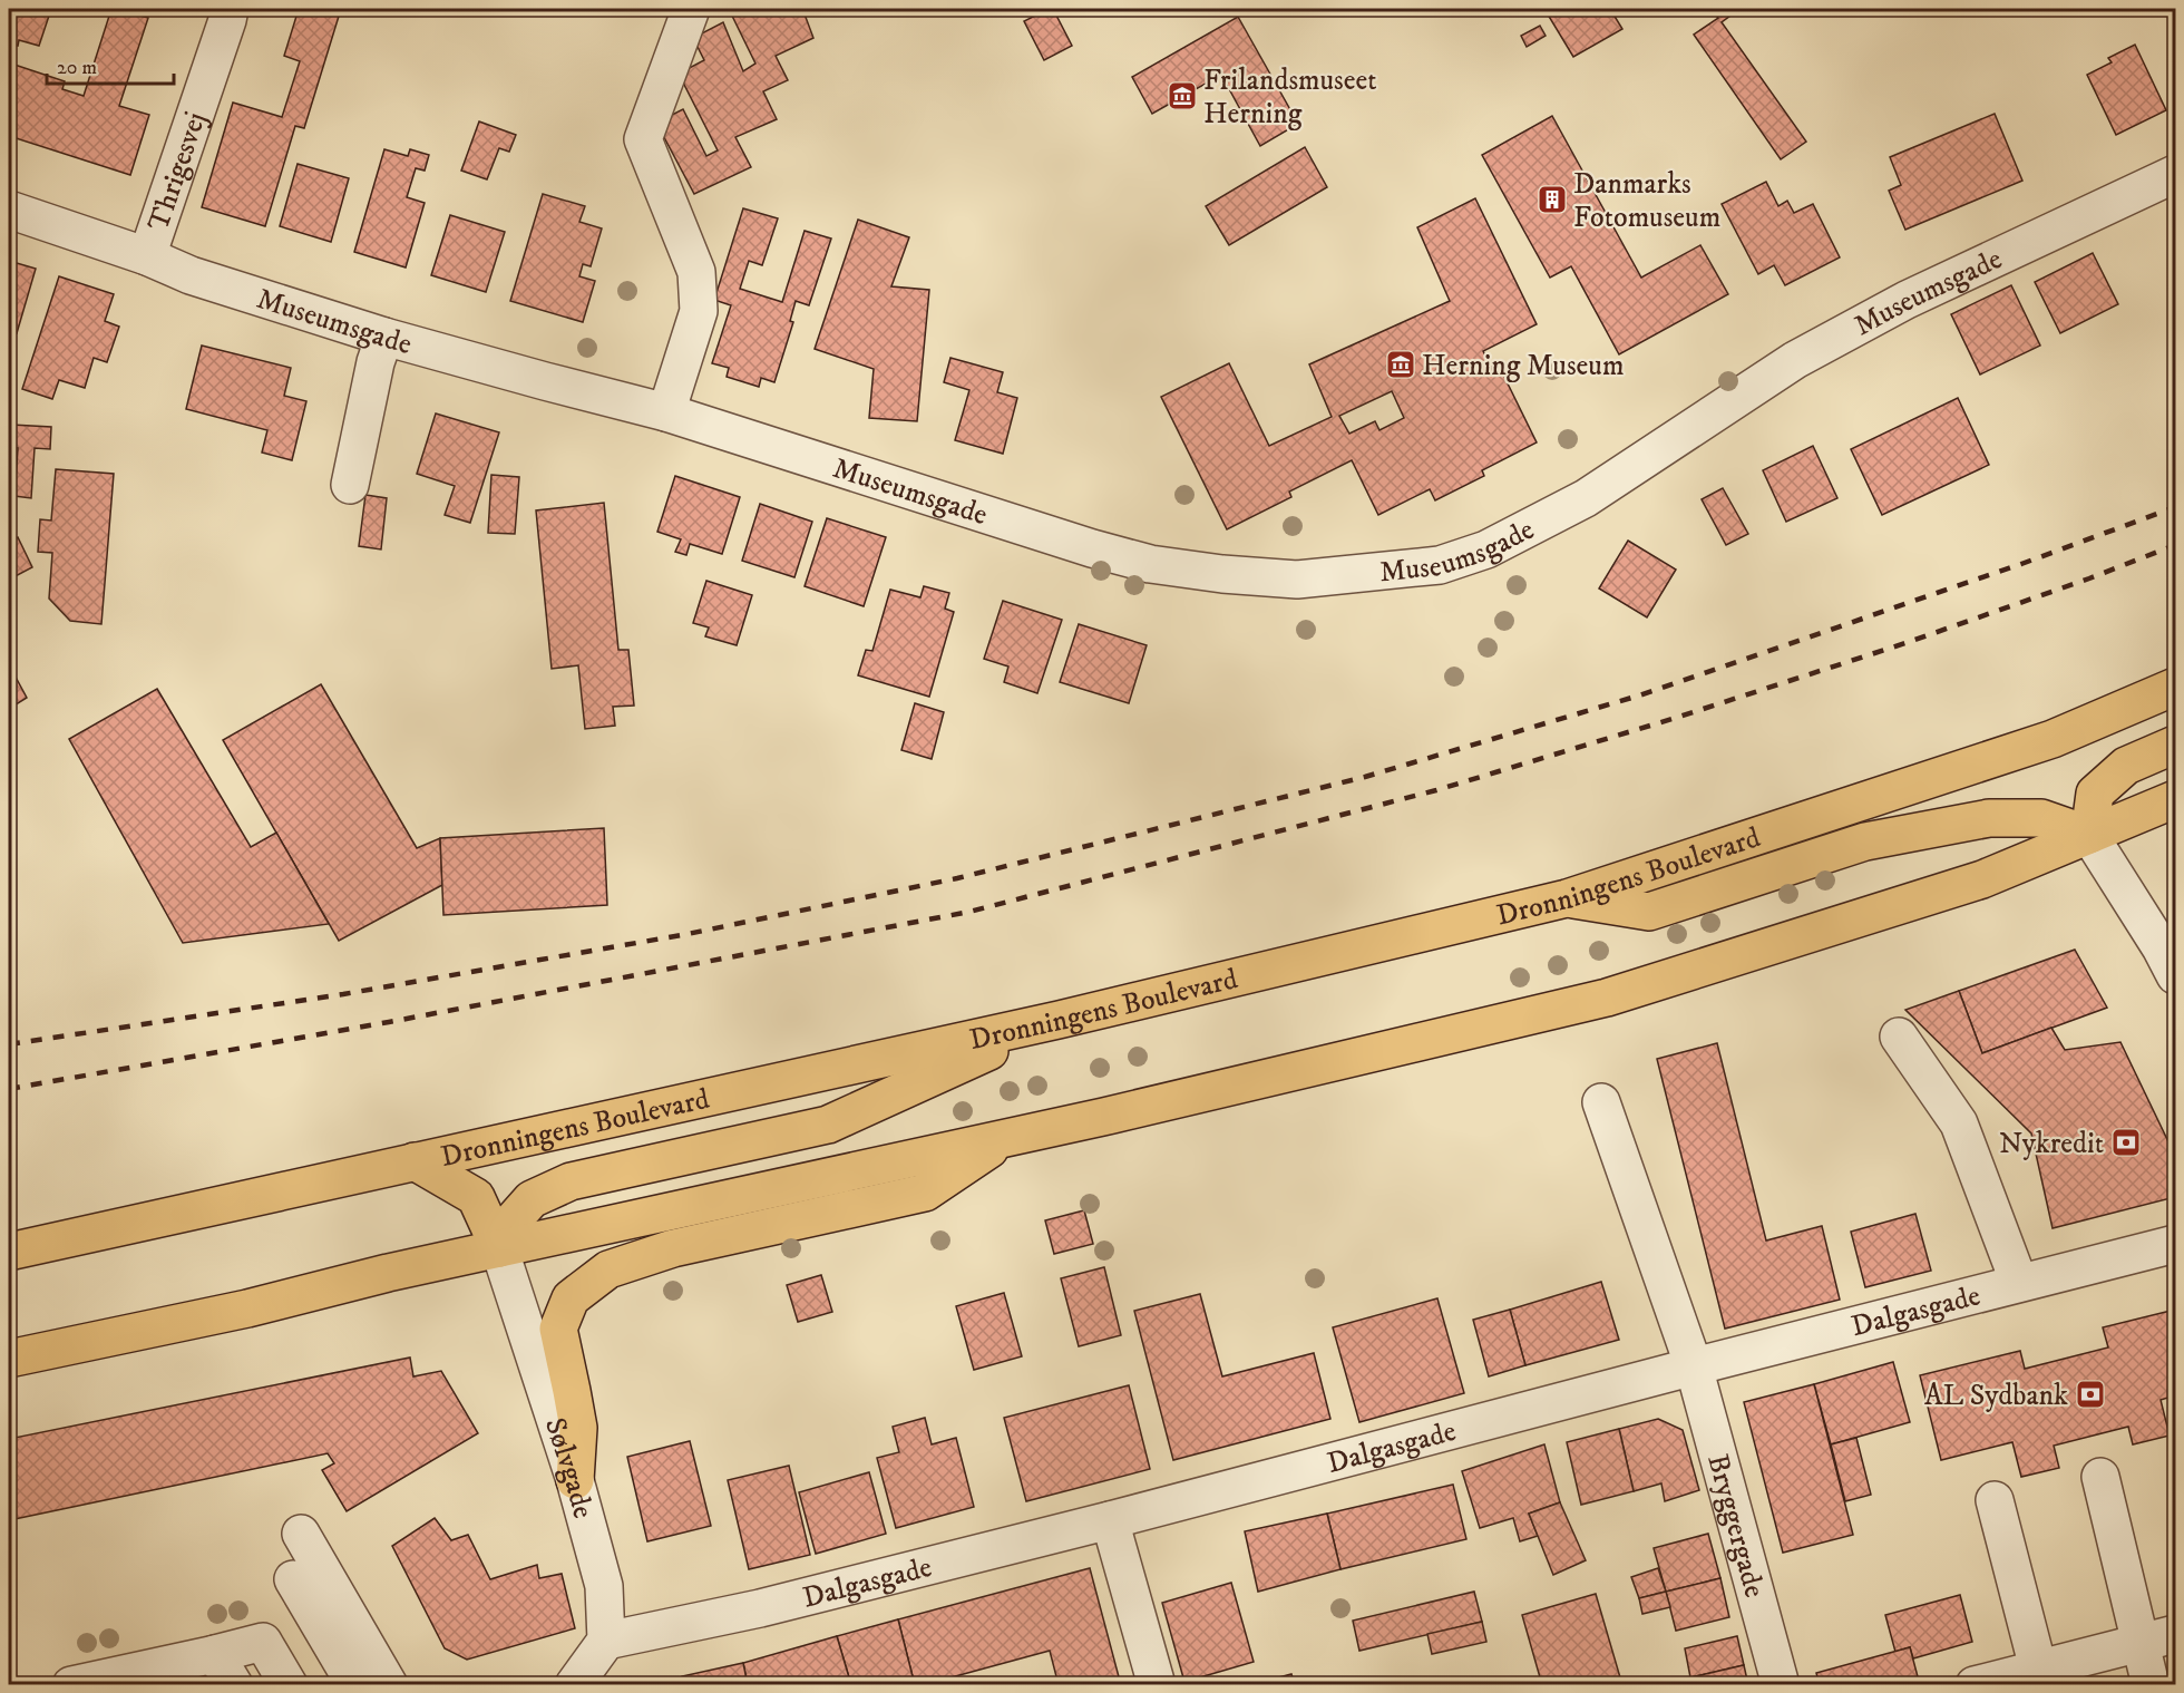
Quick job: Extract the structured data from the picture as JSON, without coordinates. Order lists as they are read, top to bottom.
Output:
{
  "streets": {
    "main road": ["Dronningens Boulevard"],
    "street": [
      "Thrigesvej",
      "Museumsgade",
      "Dalgasgade",
      "Sølvgade",
      "Bryggergade"
    ]
  },
  "crossings": [
    ["Thrigesvej", "Museumsgade"],
    ["Dalgasgade", "Sølvgade"],
    ["Dalgasgade", "Bryggergade"]
  ],
  "places": {
    "museum": ["Frilandsmuseet Herning", "Herning Museum"],
    "building": ["Danmarks Fotomuseum"],
    "bank": ["Nykredit", "AL Sydbank"]
  },
  "scale_bar": "20 m"
}
